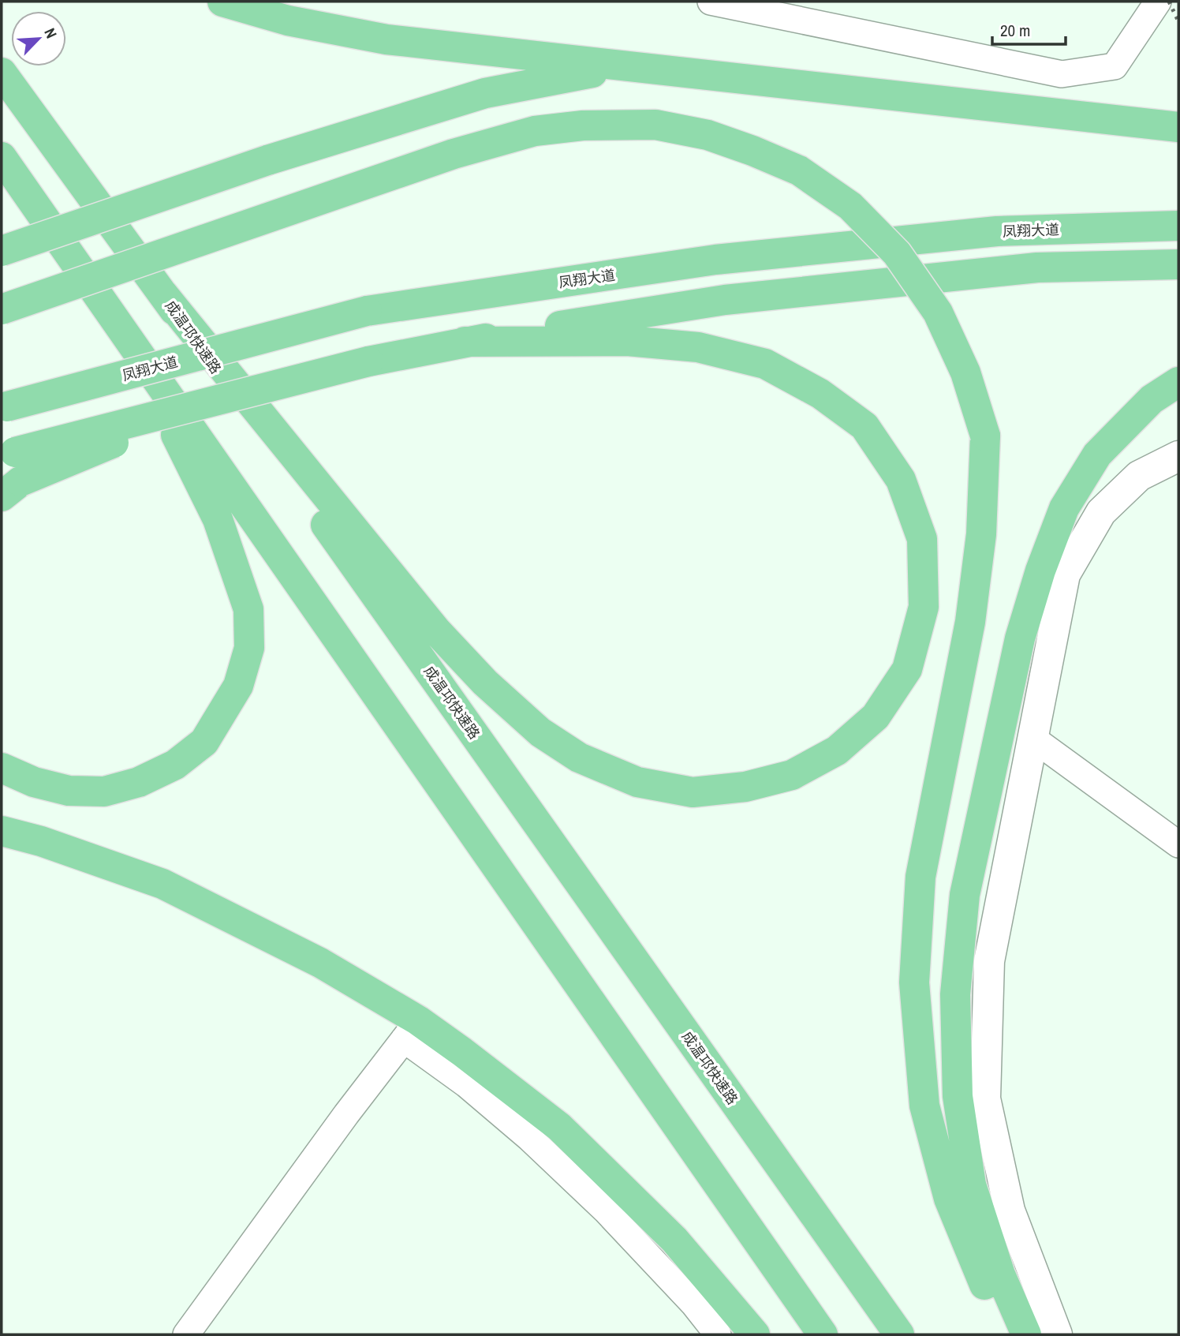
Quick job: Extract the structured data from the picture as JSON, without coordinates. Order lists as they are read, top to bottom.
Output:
{
  "streets": {
    "highway": ["凤翔大道", "成温邛快速路"]
  },
  "scale_bar": "20 m",
  "north": "top right"
}
